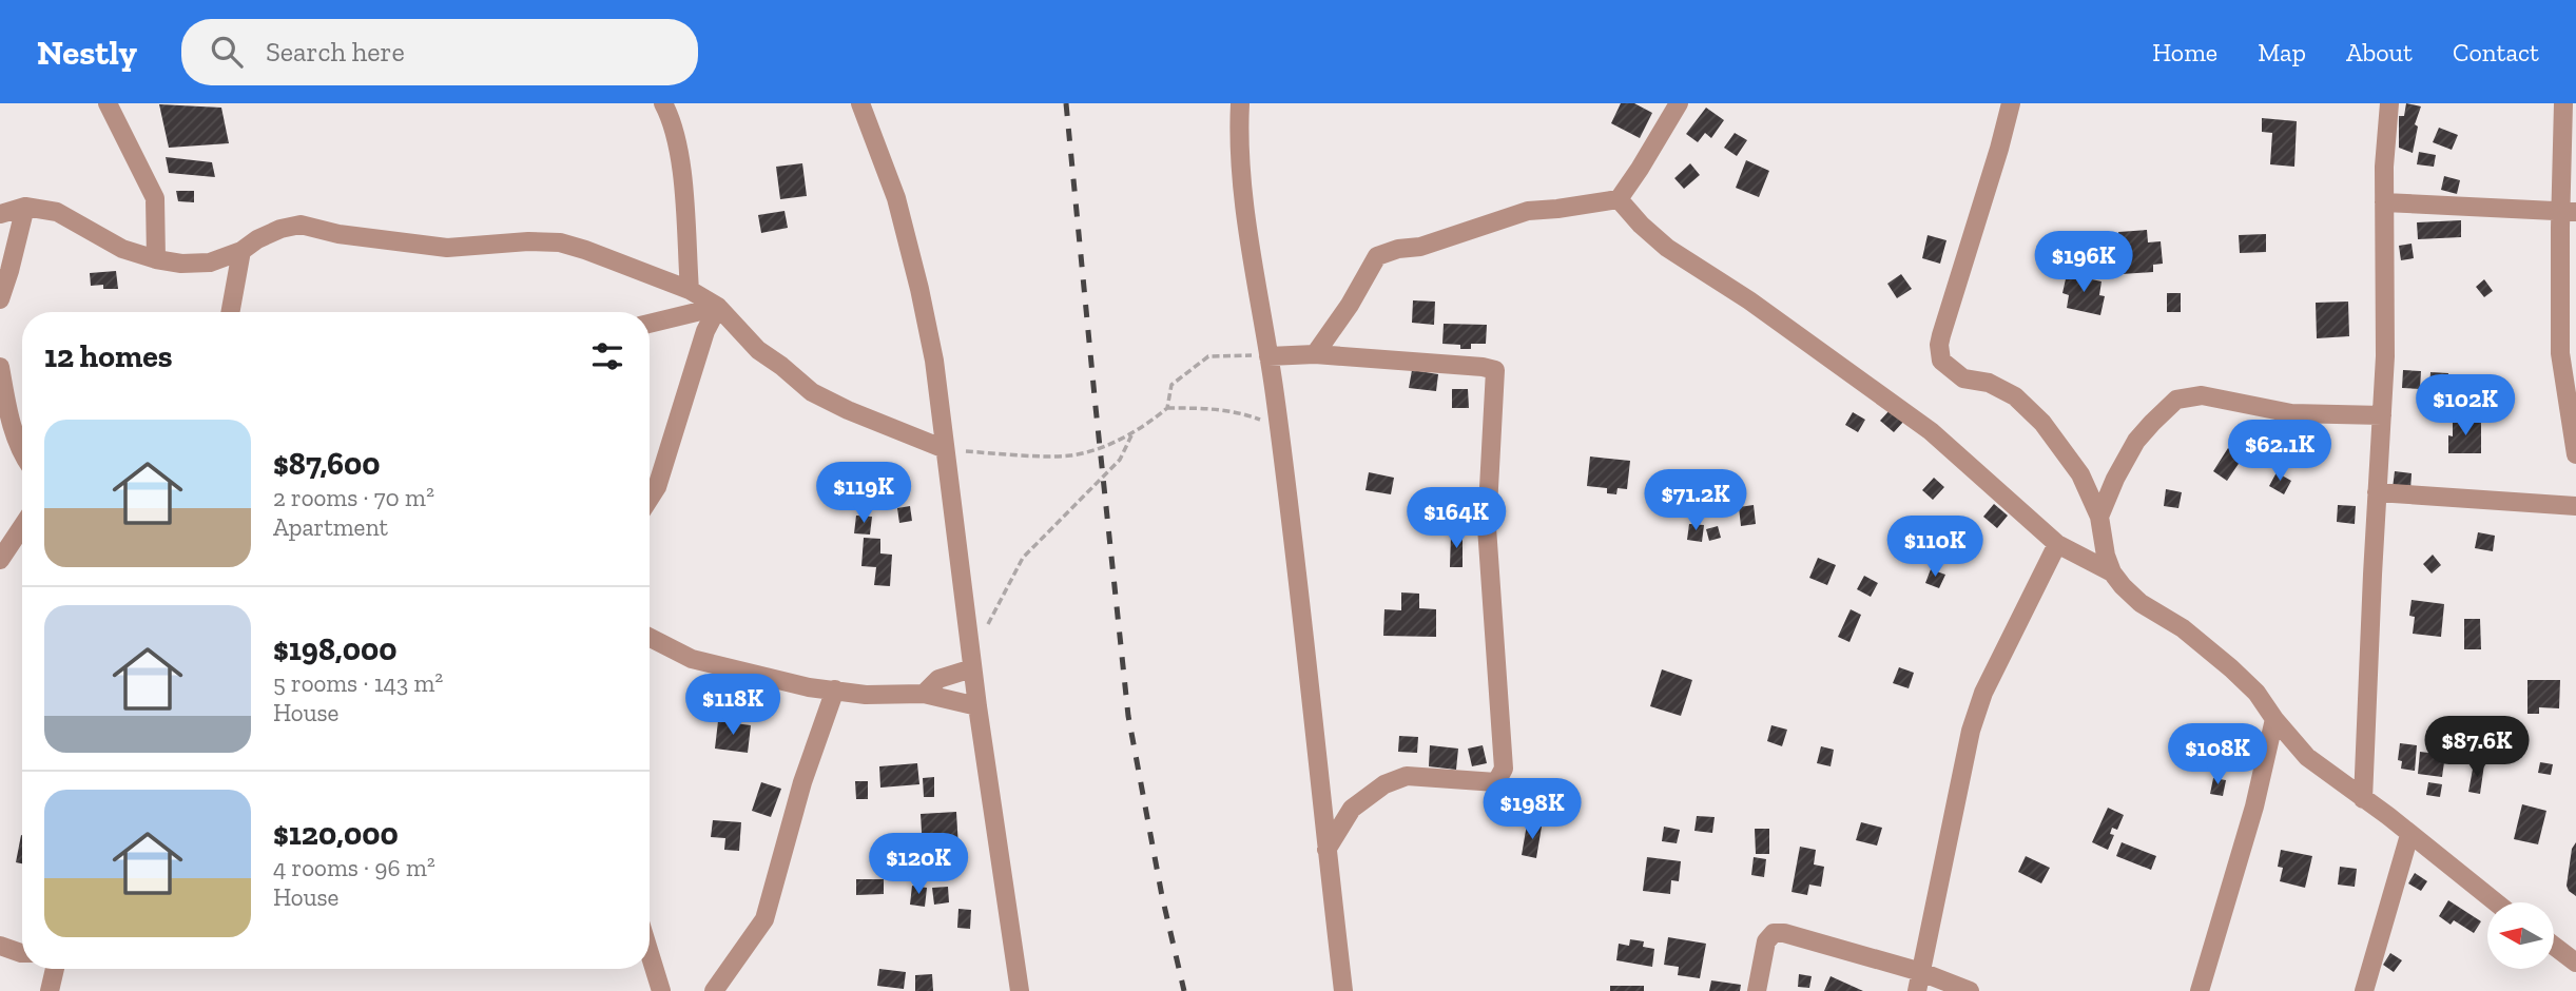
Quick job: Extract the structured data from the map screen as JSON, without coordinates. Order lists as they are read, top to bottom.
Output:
{
  "north": "left",
  "page": {
    "header": "Nestly",
    "search": "Search here",
    "nav": [
      "Home",
      "Map",
      "About",
      "Contact"
    ],
    "price": [
      "$196K",
      "$102K",
      "$62.1K",
      "$119K",
      "$71.2K",
      "$164K",
      "$110K",
      "$118K",
      "$87.6K",
      "$108K",
      "$198K",
      "$120K"
    ],
    "heading": "12 homes",
    "list": [
      {
        "name": "$87,600",
        "note": "2 rooms · 70 m² · Apartment"
      },
      {
        "name": "$198,000",
        "note": "5 rooms · 143 m² · House"
      },
      {
        "name": "$120,000",
        "note": "4 rooms · 96 m² · House"
      }
    ]
  }
}
